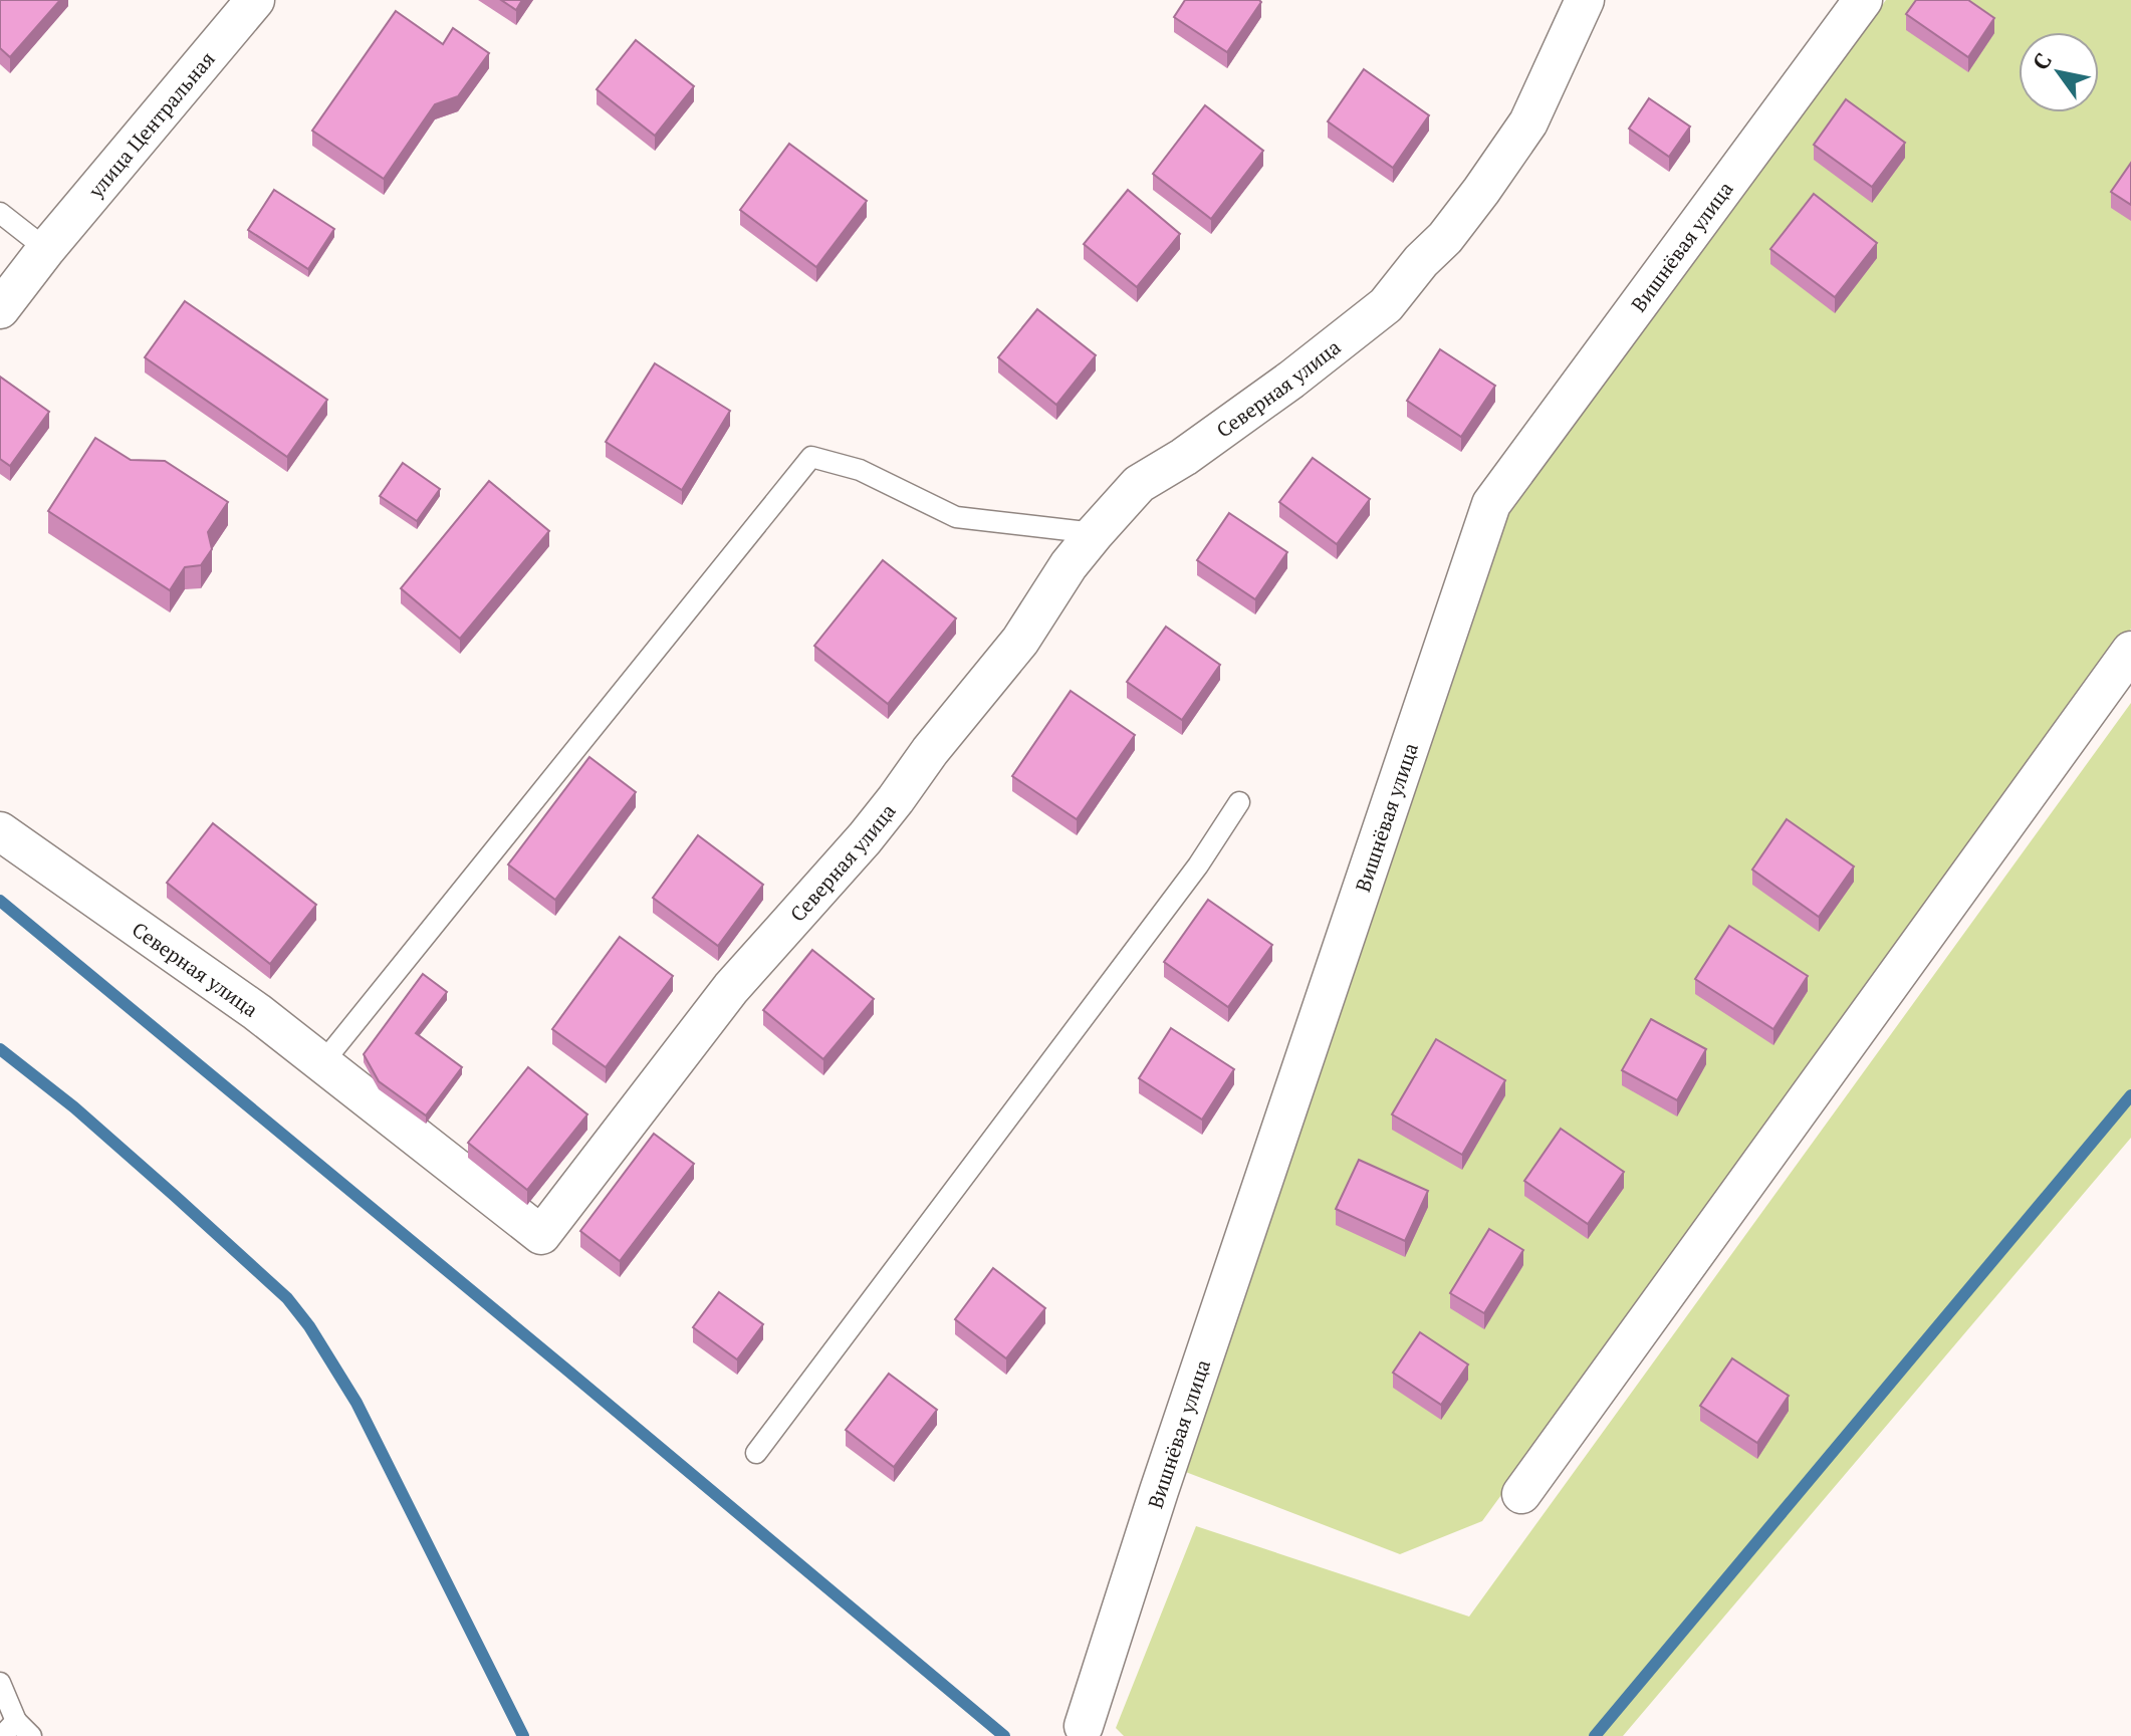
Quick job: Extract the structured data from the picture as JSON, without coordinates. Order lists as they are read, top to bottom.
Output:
{
  "streets": {
    "street": ["улица Центральная", "Вишнёвая улица", "Северная улица"]
  },
  "north": "top left"
}
